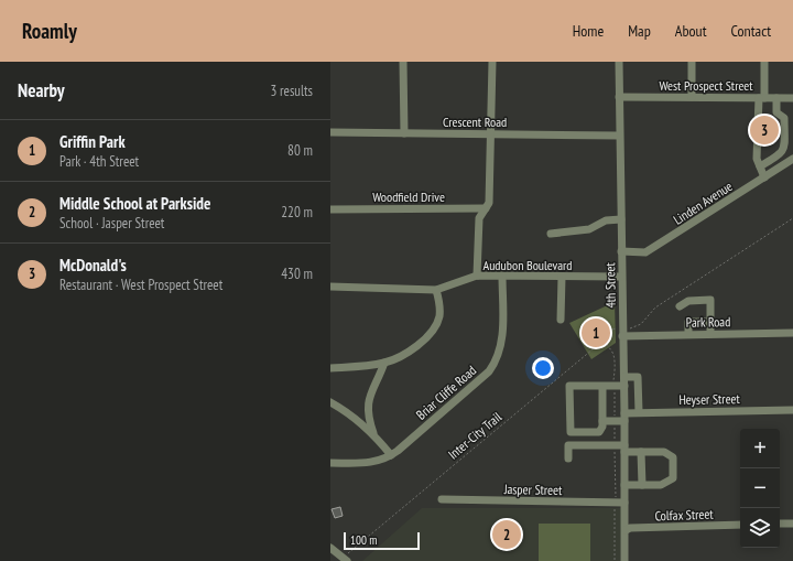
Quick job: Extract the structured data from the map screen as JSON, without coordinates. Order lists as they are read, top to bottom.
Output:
{
  "streets": {
    "street": [
      "West Prospect Street",
      "Crescent Road",
      "Woodfield Drive",
      "Linden Avenue",
      "Audubon Boulevard",
      "4th Street",
      "Park Road",
      "Briar Cliffe Road",
      "Heyser Street",
      "Jasper Street",
      "Colfax Street"
    ],
    "path": ["Inter-City Trail"]
  },
  "crossings": [
    ["West Prospect Street", "4th Street"],
    ["Crescent Road", "4th Street"],
    ["Linden Avenue", "4th Street"],
    ["Audubon Boulevard", "4th Street"],
    ["Audubon Boulevard", "Briar Cliffe Road"],
    ["4th Street", "Park Road"],
    ["4th Street", "Heyser Street"],
    ["4th Street", "Jasper Street"],
    ["4th Street", "Colfax Street"]
  ],
  "scale_bar": "100 m",
  "page": {
    "header": "Roamly",
    "nav": [
      "Home",
      "Map",
      "About",
      "Contact"
    ],
    "heading": ["Nearby", "3 results"],
    "pins": ["3", "1", "2"],
    "list": [
      {
        "mark": "1",
        "name": "Griffin Park",
        "note": "Park · 4th Street",
        "value": "80 m"
      },
      {
        "mark": "2",
        "name": "Middle School at Parkside",
        "note": "School · Jasper Street",
        "value": "220 m"
      },
      {
        "mark": "3",
        "name": "McDonald's",
        "note": "Restaurant · West Prospect Street",
        "value": "430 m"
      }
    ],
    "map_buttons": ["+", "−"],
    "scale": "100 m"
  }
}
